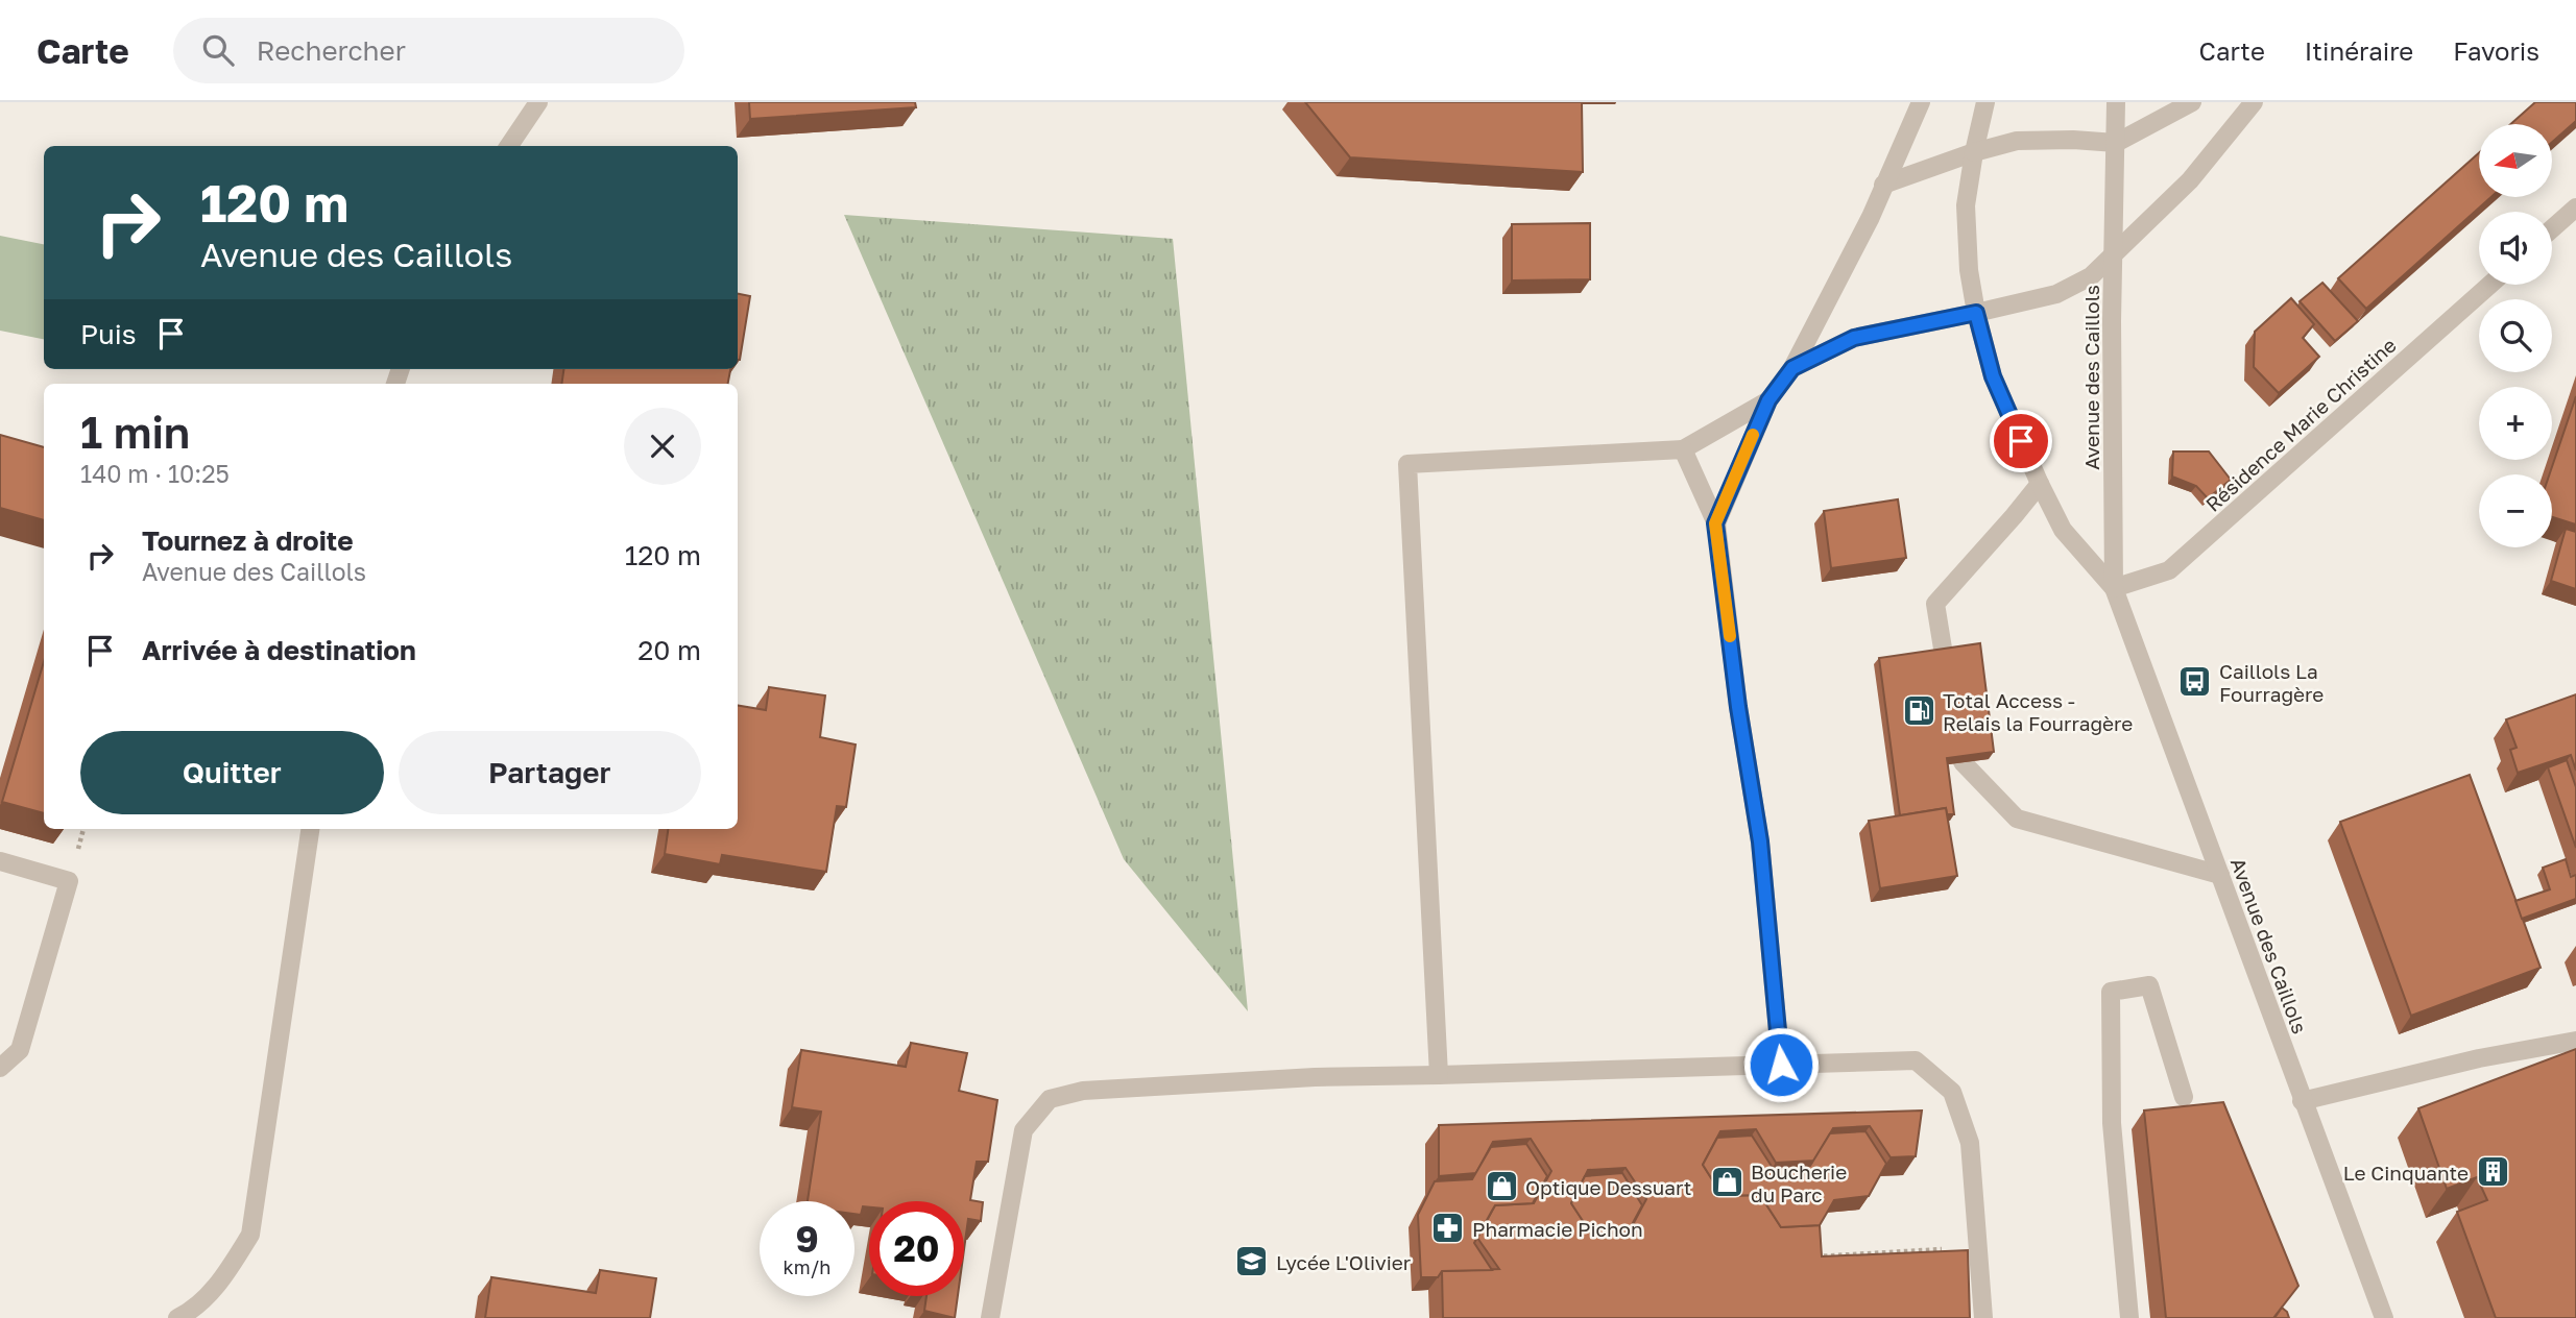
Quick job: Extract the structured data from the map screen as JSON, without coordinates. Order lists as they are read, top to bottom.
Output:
{
  "streets": {
    "street": ["Avenue des Caillols", "Résidence Marie Christine"]
  },
  "crossings": [
    ["Avenue des Caillols", "Résidence Marie Christine"]
  ],
  "places": {
    "bus stop": ["Caillols La Fourragère"],
    "fuel station": ["Total Access - Relais la Fourragère"],
    "building": ["Le Cinquante"],
    "shop": ["Boucherie du Parc", "Optique Dessuart"],
    "pharmacy": ["Pharmacie Pichon"],
    "school or university": ["Lycée L'Olivier"]
  },
  "north": "left",
  "page": {
    "header": "Carte",
    "search": "Rechercher",
    "nav": ["Carte", "Itinéraire", "Favoris"],
    "map_buttons": ["+", "−"],
    "turn": ["120 m", "Avenue des Caillols"],
    "then": "Puis",
    "heading": ["1 min", "140 m · 10:25"],
    "list": [
      {
        "name": "Tournez à droite",
        "note": "Avenue des Caillols",
        "value": "120 m"
      },
      {
        "name": "Arrivée à destination",
        "value": "20 m"
      }
    ],
    "buttons": ["Quitter", "Partager"],
    "speed": "9 km/h",
    "limit": "20"
  }
}
